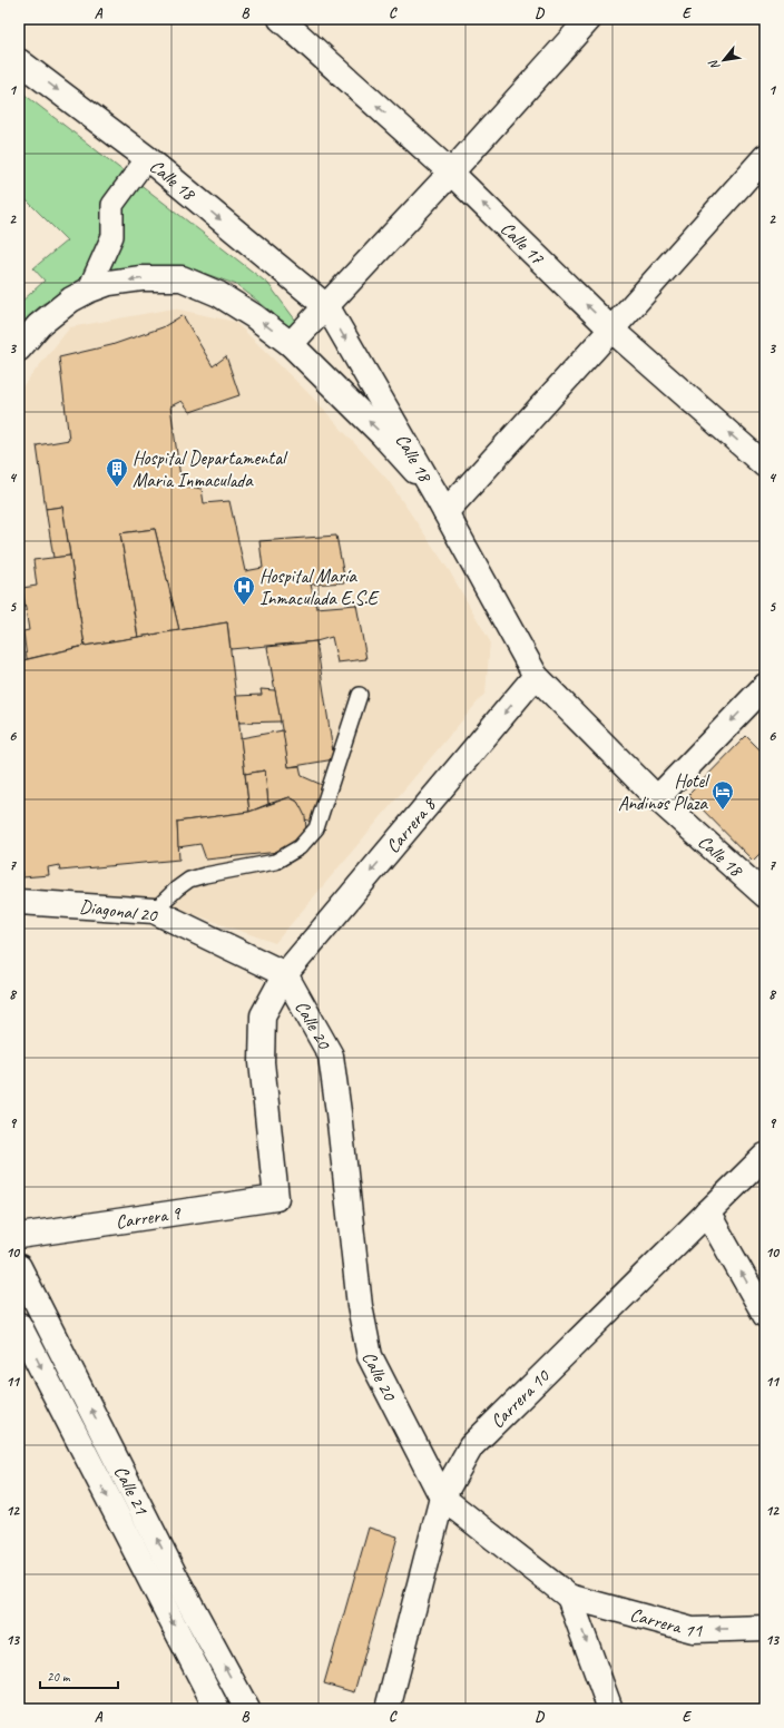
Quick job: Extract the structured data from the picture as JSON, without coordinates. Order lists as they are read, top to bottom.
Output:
{
  "streets": {
    "main road": [
      "Calle 18",
      "Calle 17",
      "Carrera 8",
      "Diagonal 20",
      "Calle 20",
      "Carrera 9",
      "Carrera 10",
      "Calle 21",
      "Carrera 11"
    ]
  },
  "crossings": [
    ["Calle 18", "Carrera 8"],
    ["Carrera 8", "Diagonal 20"],
    ["Carrera 8", "Calle 20"],
    ["Carrera 8", "Carrera 9"],
    ["Diagonal 20", "Calle 20"],
    ["Calle 20", "Carrera 10"],
    ["Calle 20", "Carrera 11"]
  ],
  "one_way": ["Calle 17", "Carrera 8", "Carrera 11"],
  "places": {
    "building": ["Hospital Departamental Maria Inmaculada"],
    "hospital": ["Hospital María Inmaculada E.S.E"],
    "hotel": ["Hotel Andinos Plaza"]
  },
  "scale_bar": "20 m",
  "north": "bottom left",
  "grid": {
    "columns": [
      "A",
      "B",
      "C",
      "D",
      "E"
    ],
    "rows": [
      "1",
      "2",
      "3",
      "4",
      "5",
      "6",
      "7",
      "8",
      "9",
      "10",
      "11",
      "12",
      "13"
    ]
  }
}
